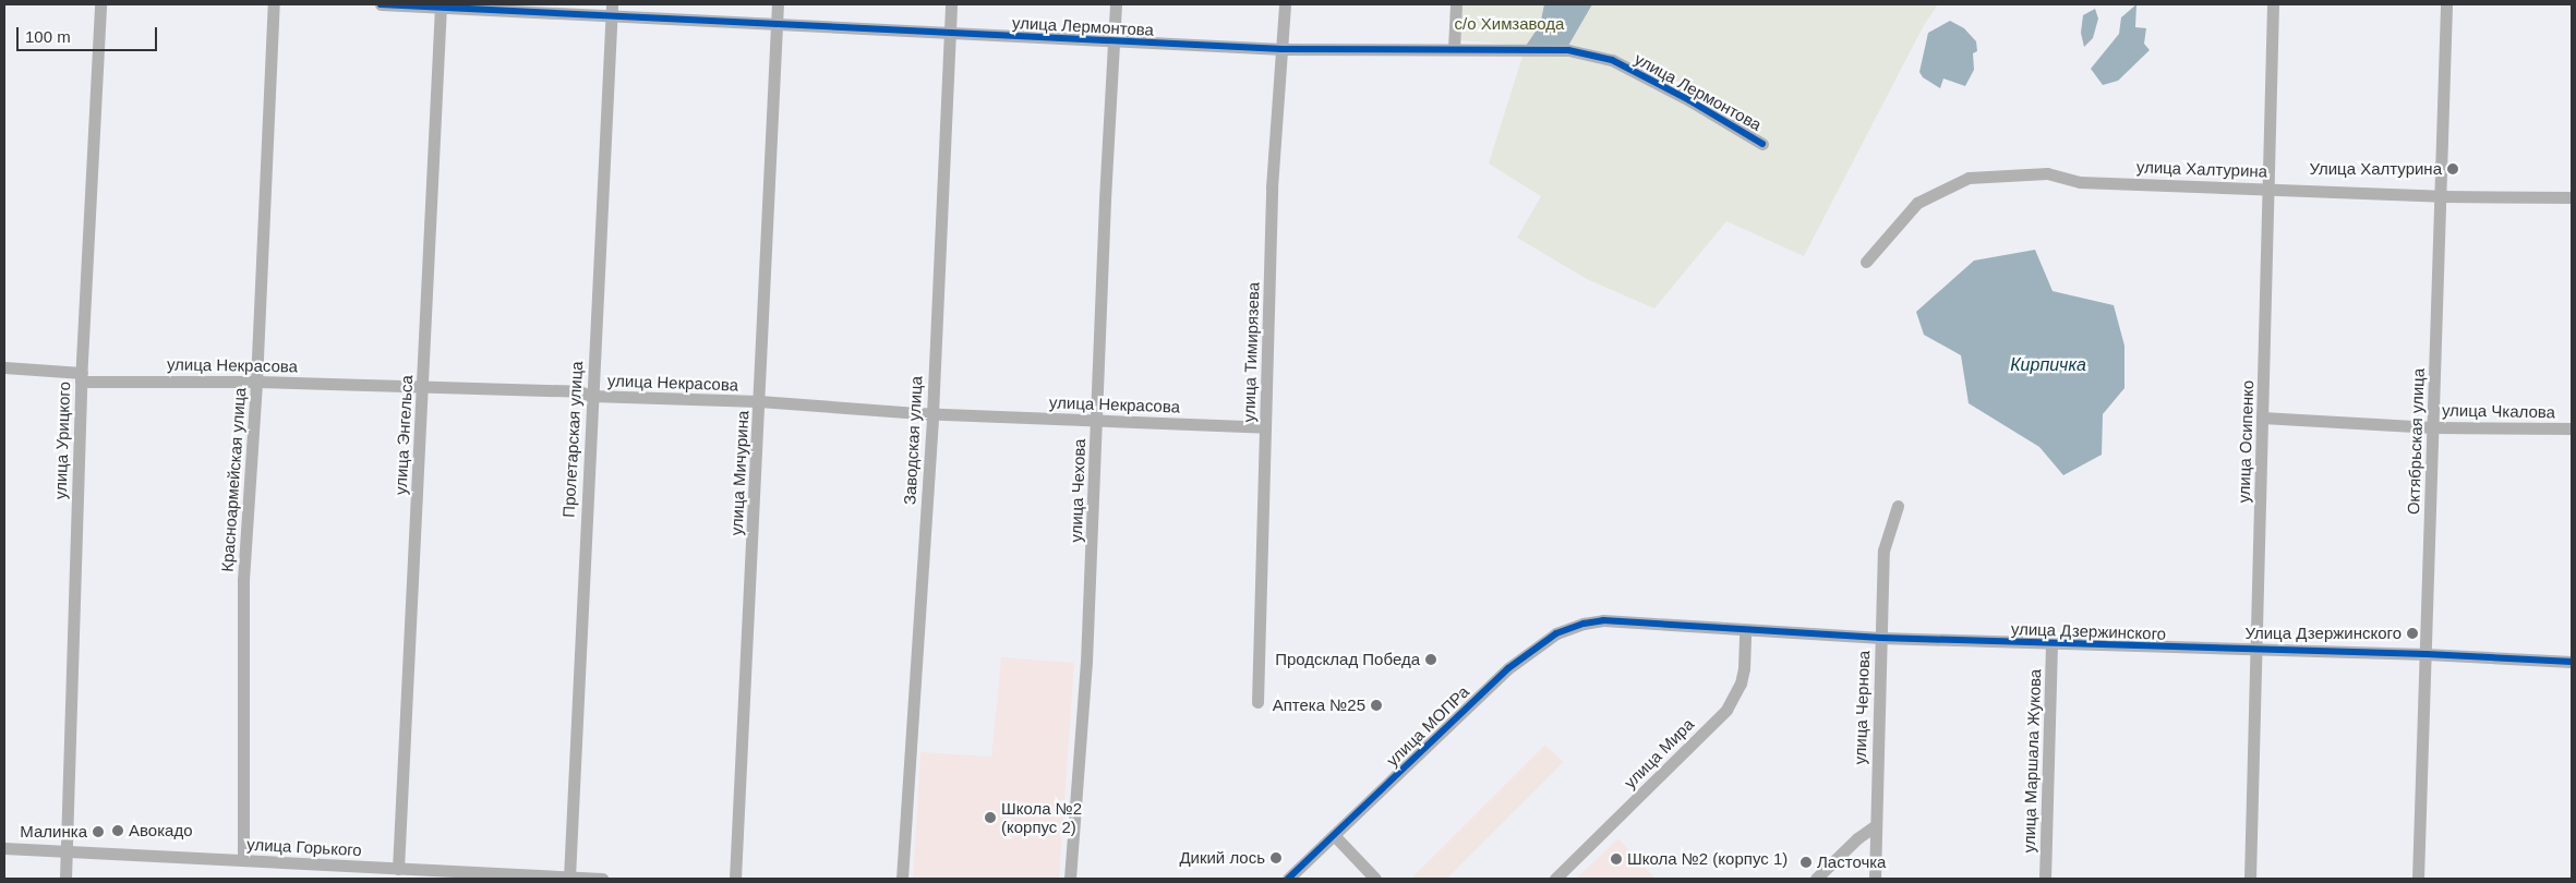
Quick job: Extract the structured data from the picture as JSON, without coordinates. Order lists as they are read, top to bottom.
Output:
{
  "streets": {
    "street": [
      "улица Лермонтова",
      "улица Халтурина",
      "улица Тимирязева",
      "улица Некрасова",
      "улица Чкалова",
      "улица Энгельса",
      "Пролетарская улица",
      "улица Урицкого",
      "Заводская улица",
      "улица Осипенко",
      "Октябрьская улица",
      "улица Мичурина",
      "Красноармейская улица",
      "улица Чехова",
      "улица Дзержинского",
      "улица Чернова",
      "улица МОПРа",
      "улица Мира",
      "улица Маршала Жукова",
      "улица Горького"
    ]
  },
  "crossings": [
    ["улица Лермонтова", "улица Тимирязева"],
    ["улица Лермонтова", "улица Энгельса"],
    ["улица Лермонтова", "Пролетарская улица"],
    ["улица Лермонтова", "Заводская улица"],
    ["улица Лермонтова", "улица Мичурина"],
    ["улица Лермонтова", "улица Чехова"],
    ["улица Халтурина", "улица Осипенко"],
    ["улица Халтурина", "Октябрьская улица"],
    ["улица Тимирязева", "улица Некрасова"],
    ["улица Некрасова", "улица Энгельса"],
    ["улица Некрасова", "Пролетарская улица"],
    ["улица Некрасова", "улица Урицкого"],
    ["улица Некрасова", "Заводская улица"],
    ["улица Некрасова", "улица Мичурина"],
    ["улица Некрасова", "Красноармейская улица"],
    ["улица Некрасова", "улица Чехова"],
    ["улица Чкалова", "улица Осипенко"],
    ["улица Чкалова", "Октябрьская улица"],
    ["улица Энгельса", "улица Горького"],
    ["Пролетарская улица", "улица Горького"],
    ["улица Урицкого", "улица Горького"],
    ["улица Осипенко", "улица Дзержинского"],
    ["Октябрьская улица", "улица Дзержинского"],
    ["Красноармейская улица", "улица Горького"],
    ["улица Дзержинского", "улица Чернова"],
    ["улица Дзержинского", "улица МОПРа"],
    ["улица Дзержинского", "улица Мира"],
    ["улица Дзержинского", "улица Маршала Жукова"]
  ],
  "water": ["Кирпичка"],
  "parks": ["с/о Химзавода"],
  "places": [
    "Улица Халтурина",
    "Улица Дзержинского",
    "Продсклад Победа",
    "Аптека №25",
    "Школа №2 (корпус 2)",
    "Авокадо",
    "Малинка",
    "Дикий лось",
    "Школа №2 (корпус 1)",
    "Ласточка"
  ],
  "scale_bar": "100 m"
}
